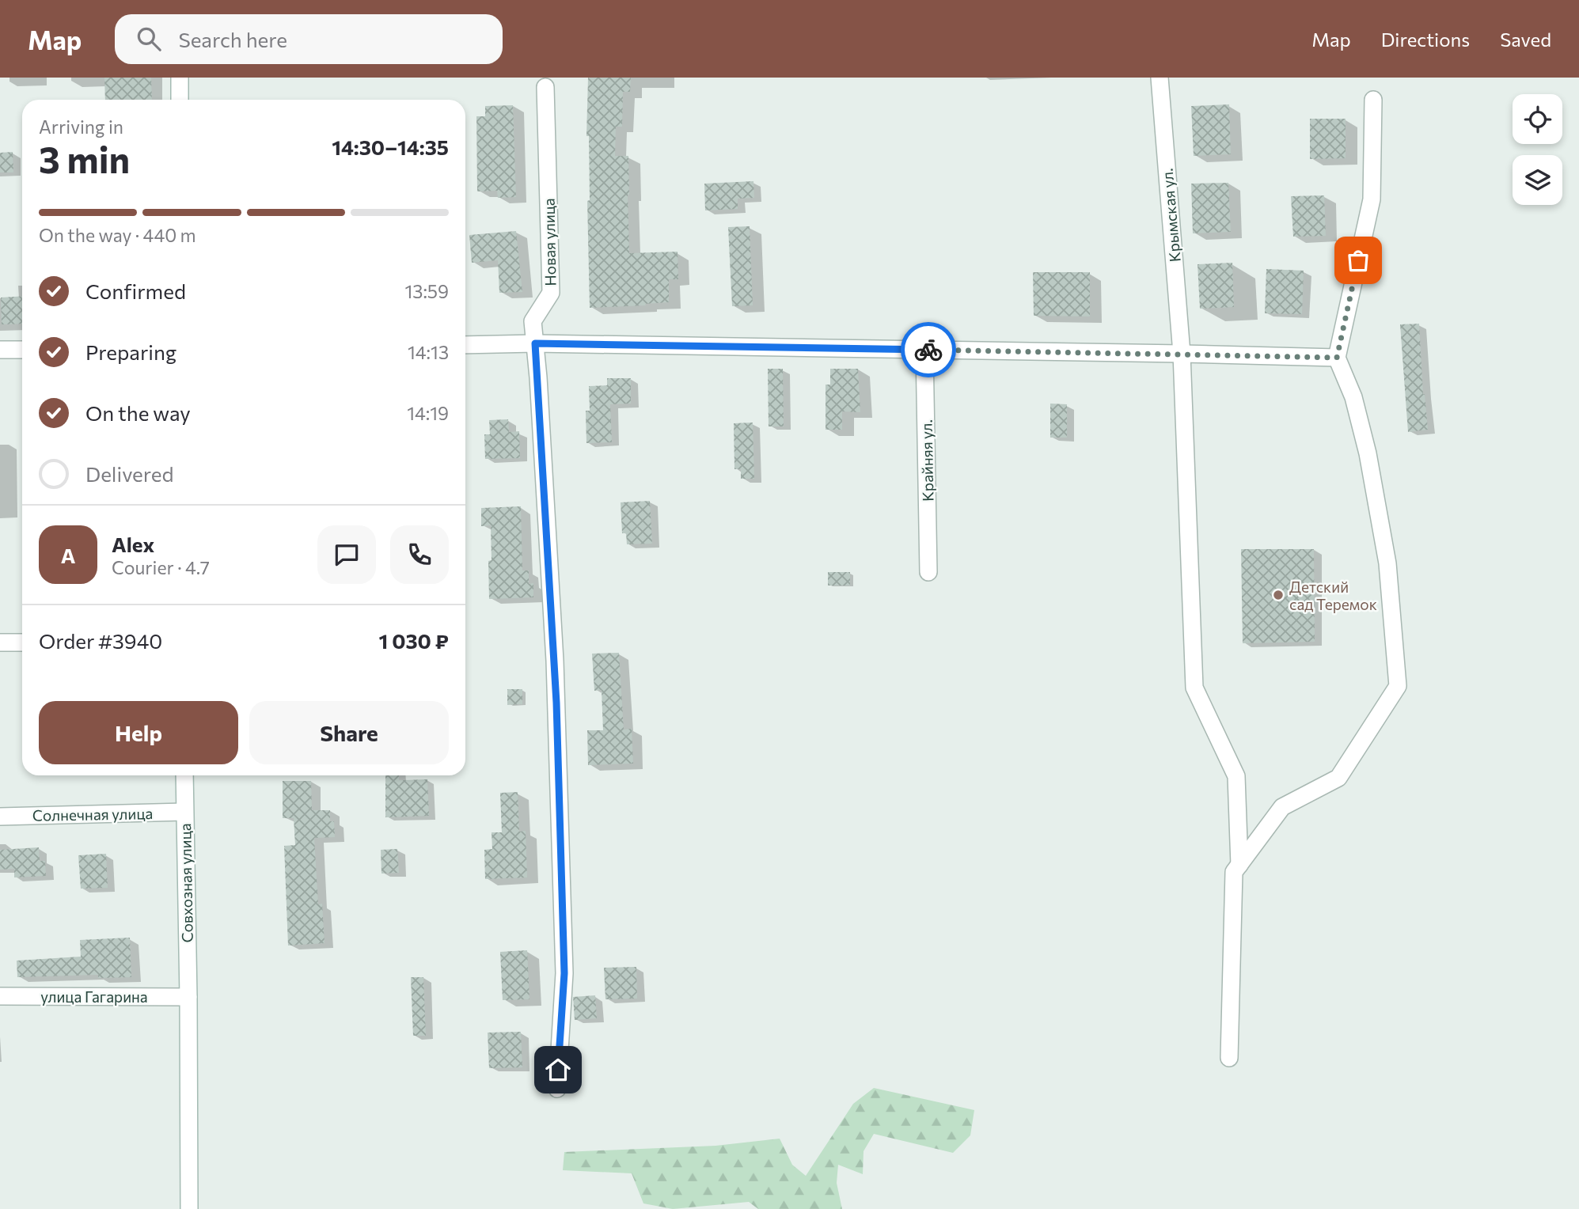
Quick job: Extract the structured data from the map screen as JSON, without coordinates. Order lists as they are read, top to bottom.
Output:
{
  "streets": {
    "street": [
      "Крымская ул.",
      "Новая улица",
      "Крайняя ул.",
      "Солнечная улица",
      "Совхозная улица",
      "улица Гагарина"
    ]
  },
  "crossings": [
    ["Солнечная улица", "Совхозная улица"],
    ["Совхозная улица", "улица Гагарина"]
  ],
  "places": ["Детский сад Теремок"],
  "page": {
    "header": "Map",
    "search": "Search here",
    "nav": ["Map", "Directions", "Saved"],
    "heading": ["3 min", "Arriving in", "14:30–14:35"],
    "panel": [
      "Alex",
      "Courier · 4.7",
      "Order #3940",
      "1 030 ₽"
    ],
    "bar": "On the way · 440 m",
    "list": [
      ["Confirmed", "13:59"],
      ["Preparing", "14:13"],
      ["On the way", "14:19"],
      "Delivered"
    ],
    "round": "A",
    "buttons": ["Help", "Share"]
  }
}
